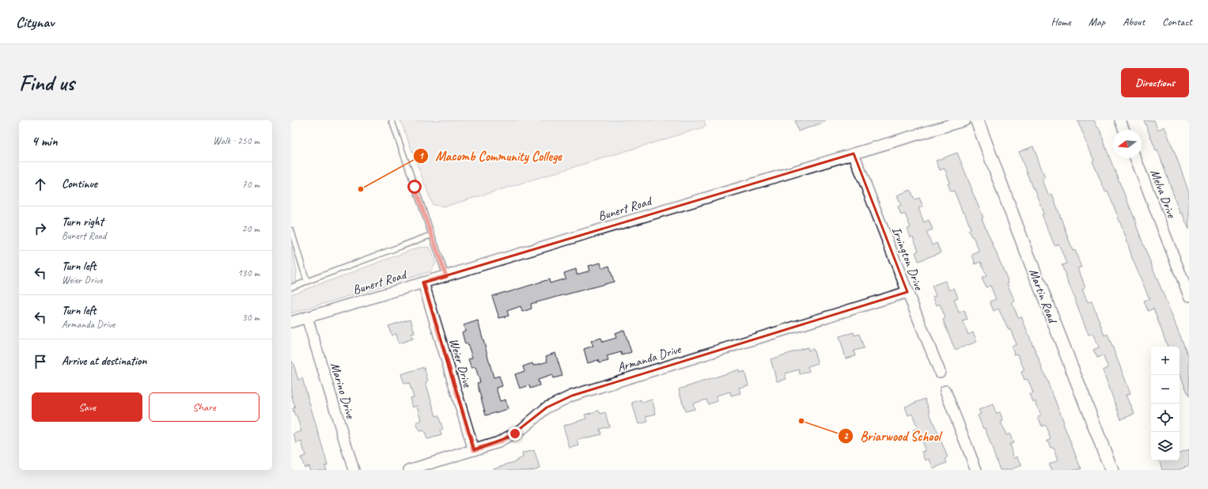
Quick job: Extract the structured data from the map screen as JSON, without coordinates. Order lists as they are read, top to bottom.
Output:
{
  "streets": {
    "street": [
      "Melva Drive",
      "Bunert Road",
      "Irvington Drive",
      "Martin Road",
      "Armanda Drive",
      "Weier Drive",
      "Marino Drive"
    ]
  },
  "crossings": [
    ["Bunert Road", "Irvington Drive"],
    ["Bunert Road", "Weier Drive"],
    ["Bunert Road", "Marino Drive"],
    ["Irvington Drive", "Armanda Drive"],
    ["Armanda Drive", "Weier Drive"]
  ],
  "places": ["Macomb Community College", "Briarwood School"],
  "north": "left",
  "page": {
    "header": "Citynav",
    "nav": [
      "Home",
      "Map",
      "About",
      "Contact"
    ],
    "buttons": [
      "Directions",
      ["Save", "Share"]
    ],
    "title": "Find us",
    "heading": ["4 min", "Walk · 250 m"],
    "list": [
      ["Continue", "70 m"],
      ["Turn right", "Bunert Road", "20 m"],
      ["Turn left", "Weier Drive", "130 m"],
      ["Turn left", "Armanda Drive", "30 m"],
      "Arrive at destination"
    ],
    "map_buttons": ["+", "−"]
  }
}
